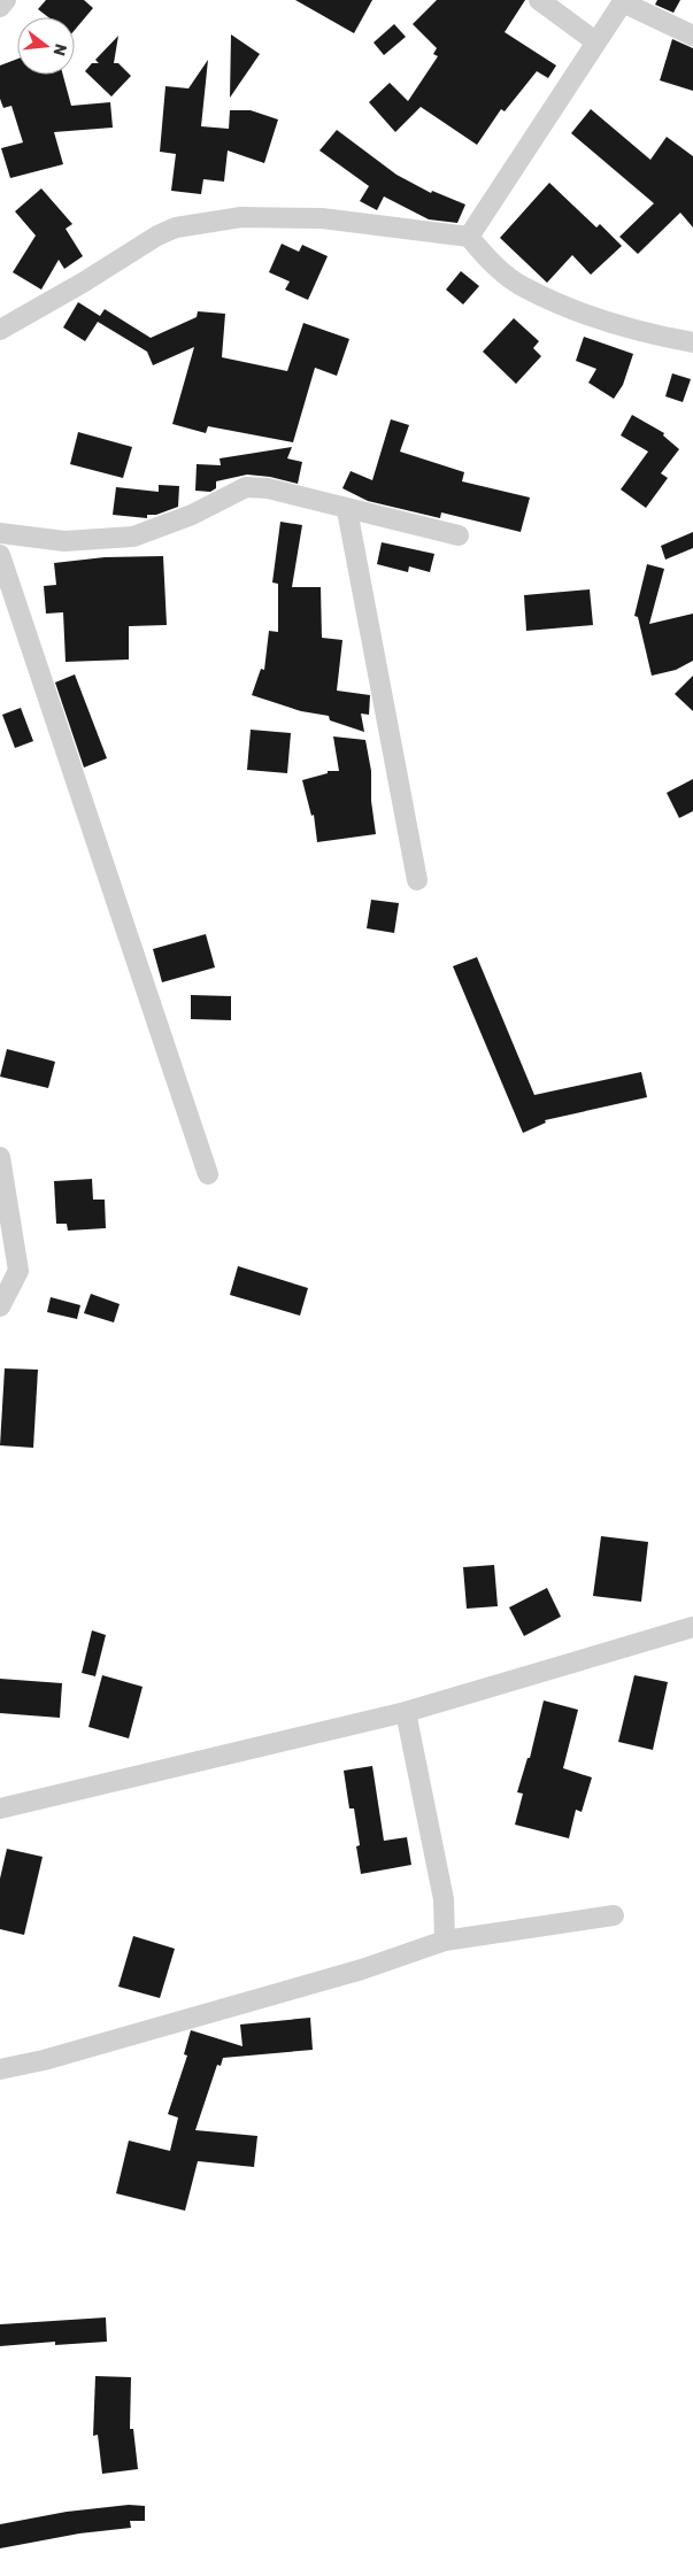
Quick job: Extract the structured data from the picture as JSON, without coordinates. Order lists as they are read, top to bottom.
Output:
{
  "north": "right"
}
